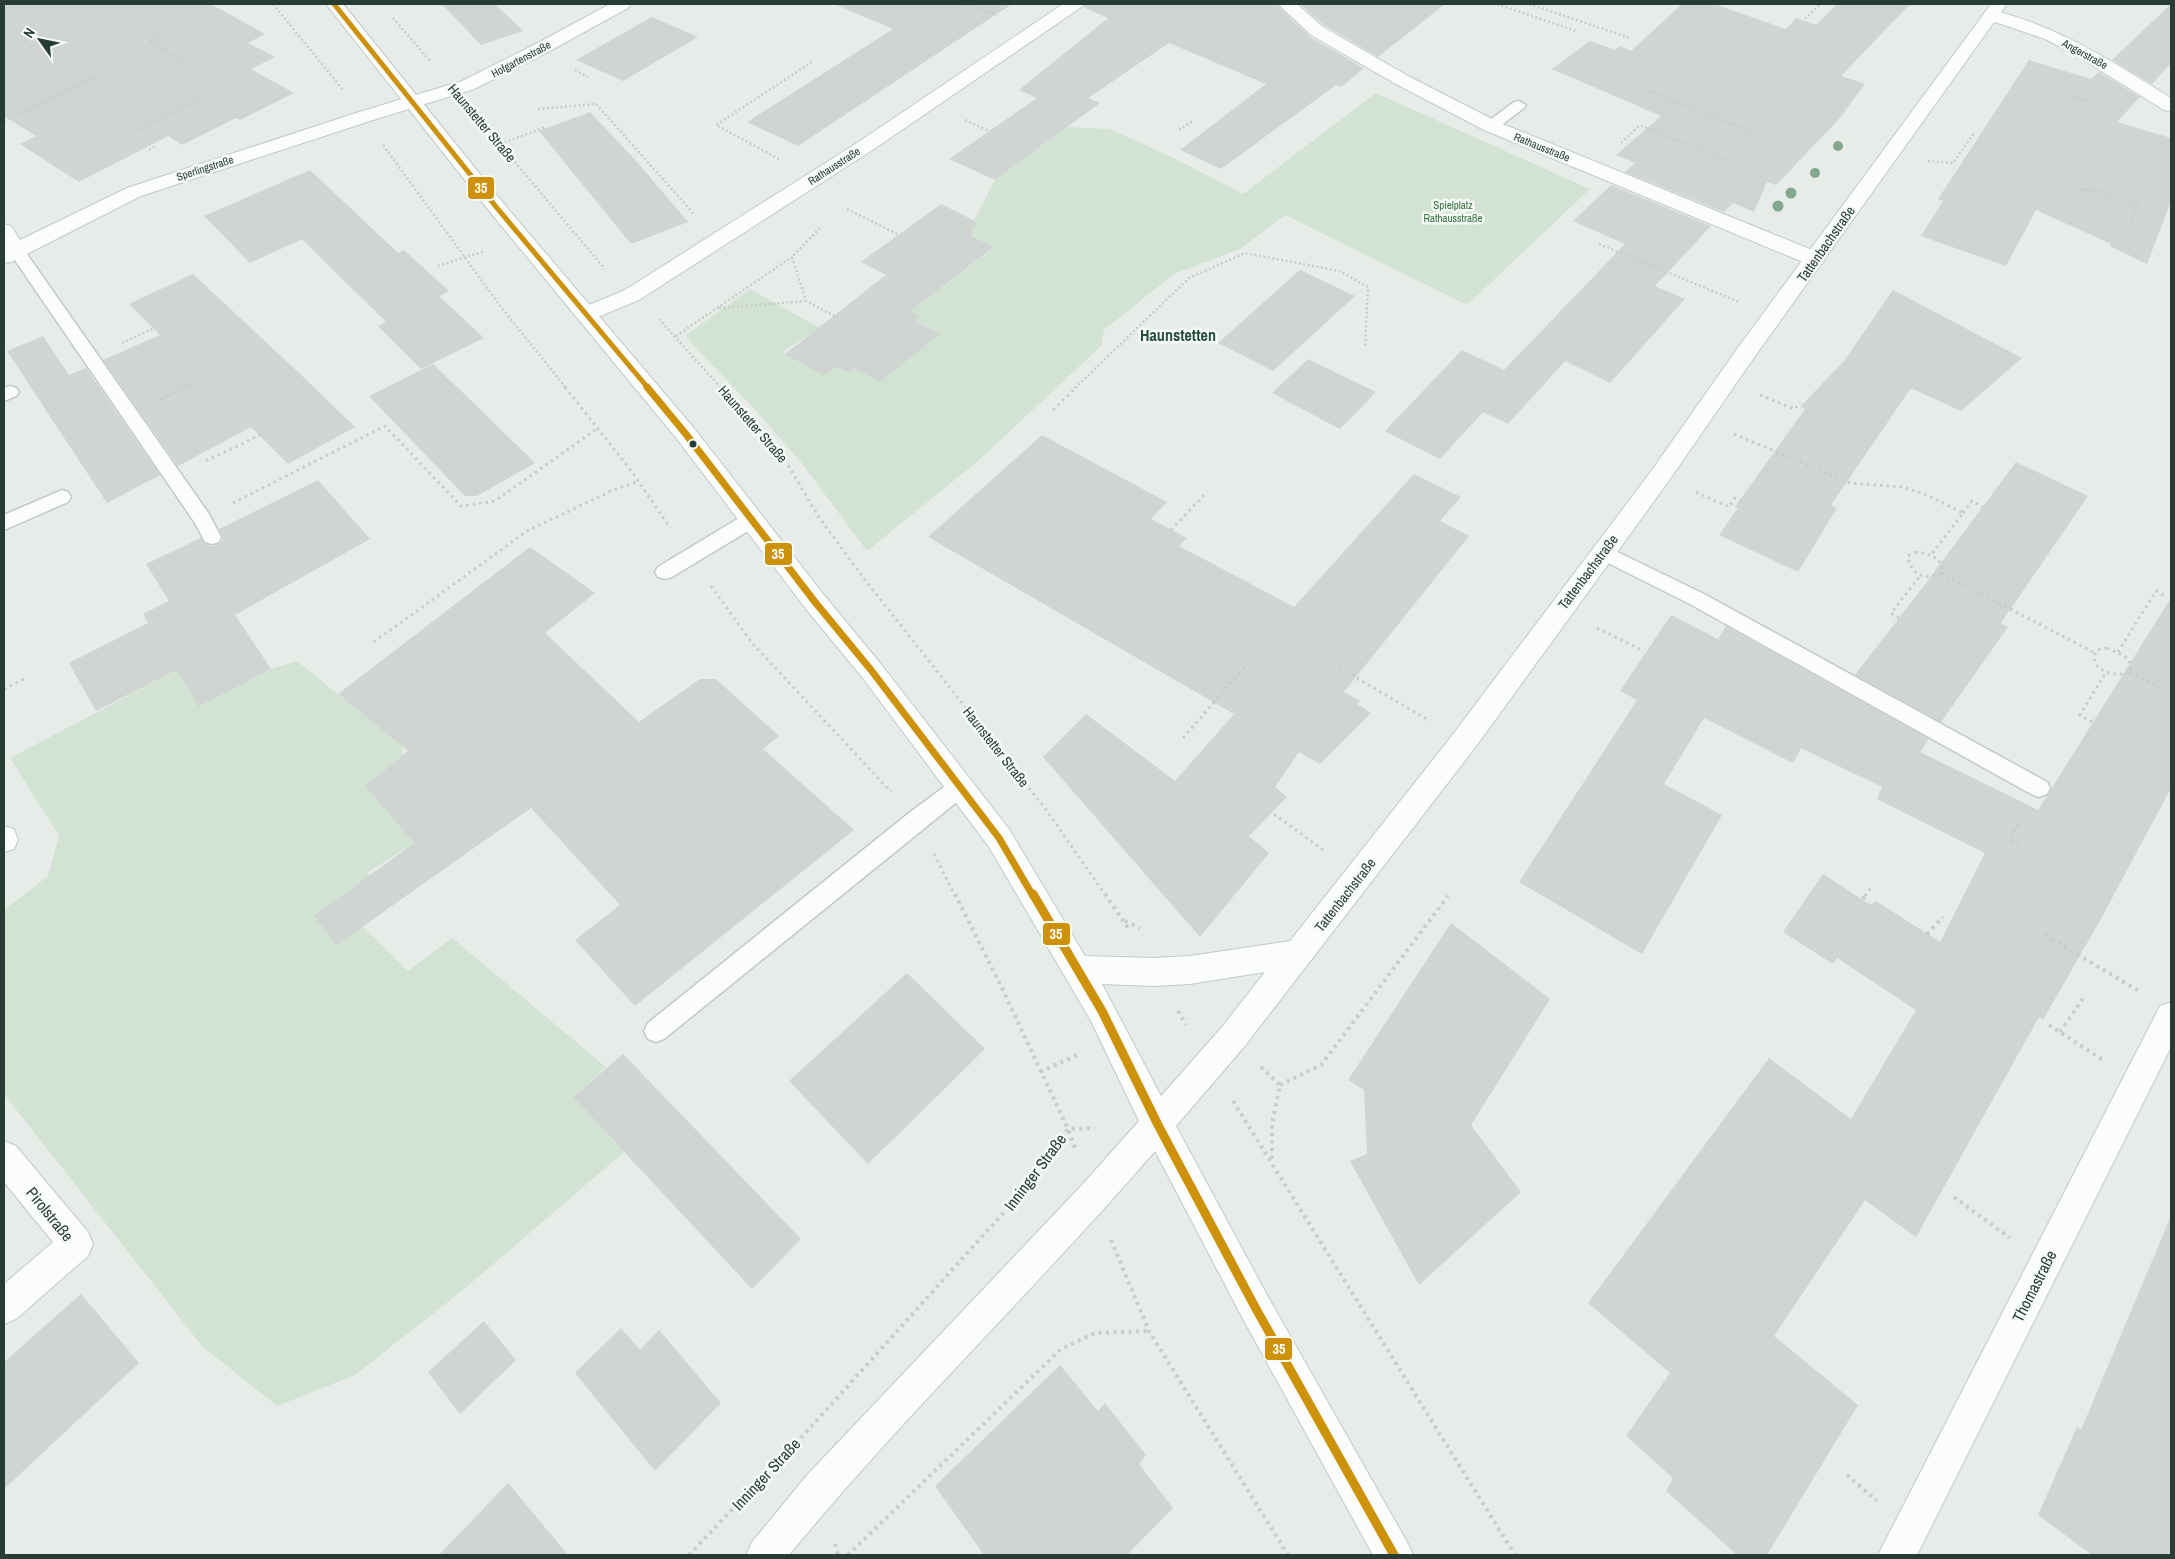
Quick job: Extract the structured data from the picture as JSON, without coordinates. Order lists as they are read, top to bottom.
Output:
{
  "streets": {
    "street": [
      "Angerstraße",
      "Hofgartenstraße",
      "Rathausstraße",
      "Sperlingstraße",
      "Tattenbachstraße",
      "Pirolstraße",
      "Thomastraße"
    ],
    "path": ["Haunstetter Straße", "Inninger Straße"]
  },
  "crossings": [
    ["Angerstraße", "Tattenbachstraße"],
    ["Hofgartenstraße", "Haunstetter Straße"],
    ["Hofgartenstraße", "Sperlingstraße"],
    ["Haunstetter Straße", "Rathausstraße"],
    ["Rathausstraße", "Tattenbachstraße"],
    ["Tattenbachstraße", "Inninger Straße"]
  ],
  "districts": ["Haunstetten"],
  "parks": ["Spielplatz Rathausstraße"],
  "lines": ["transit line 35"],
  "north": "top left"
}
